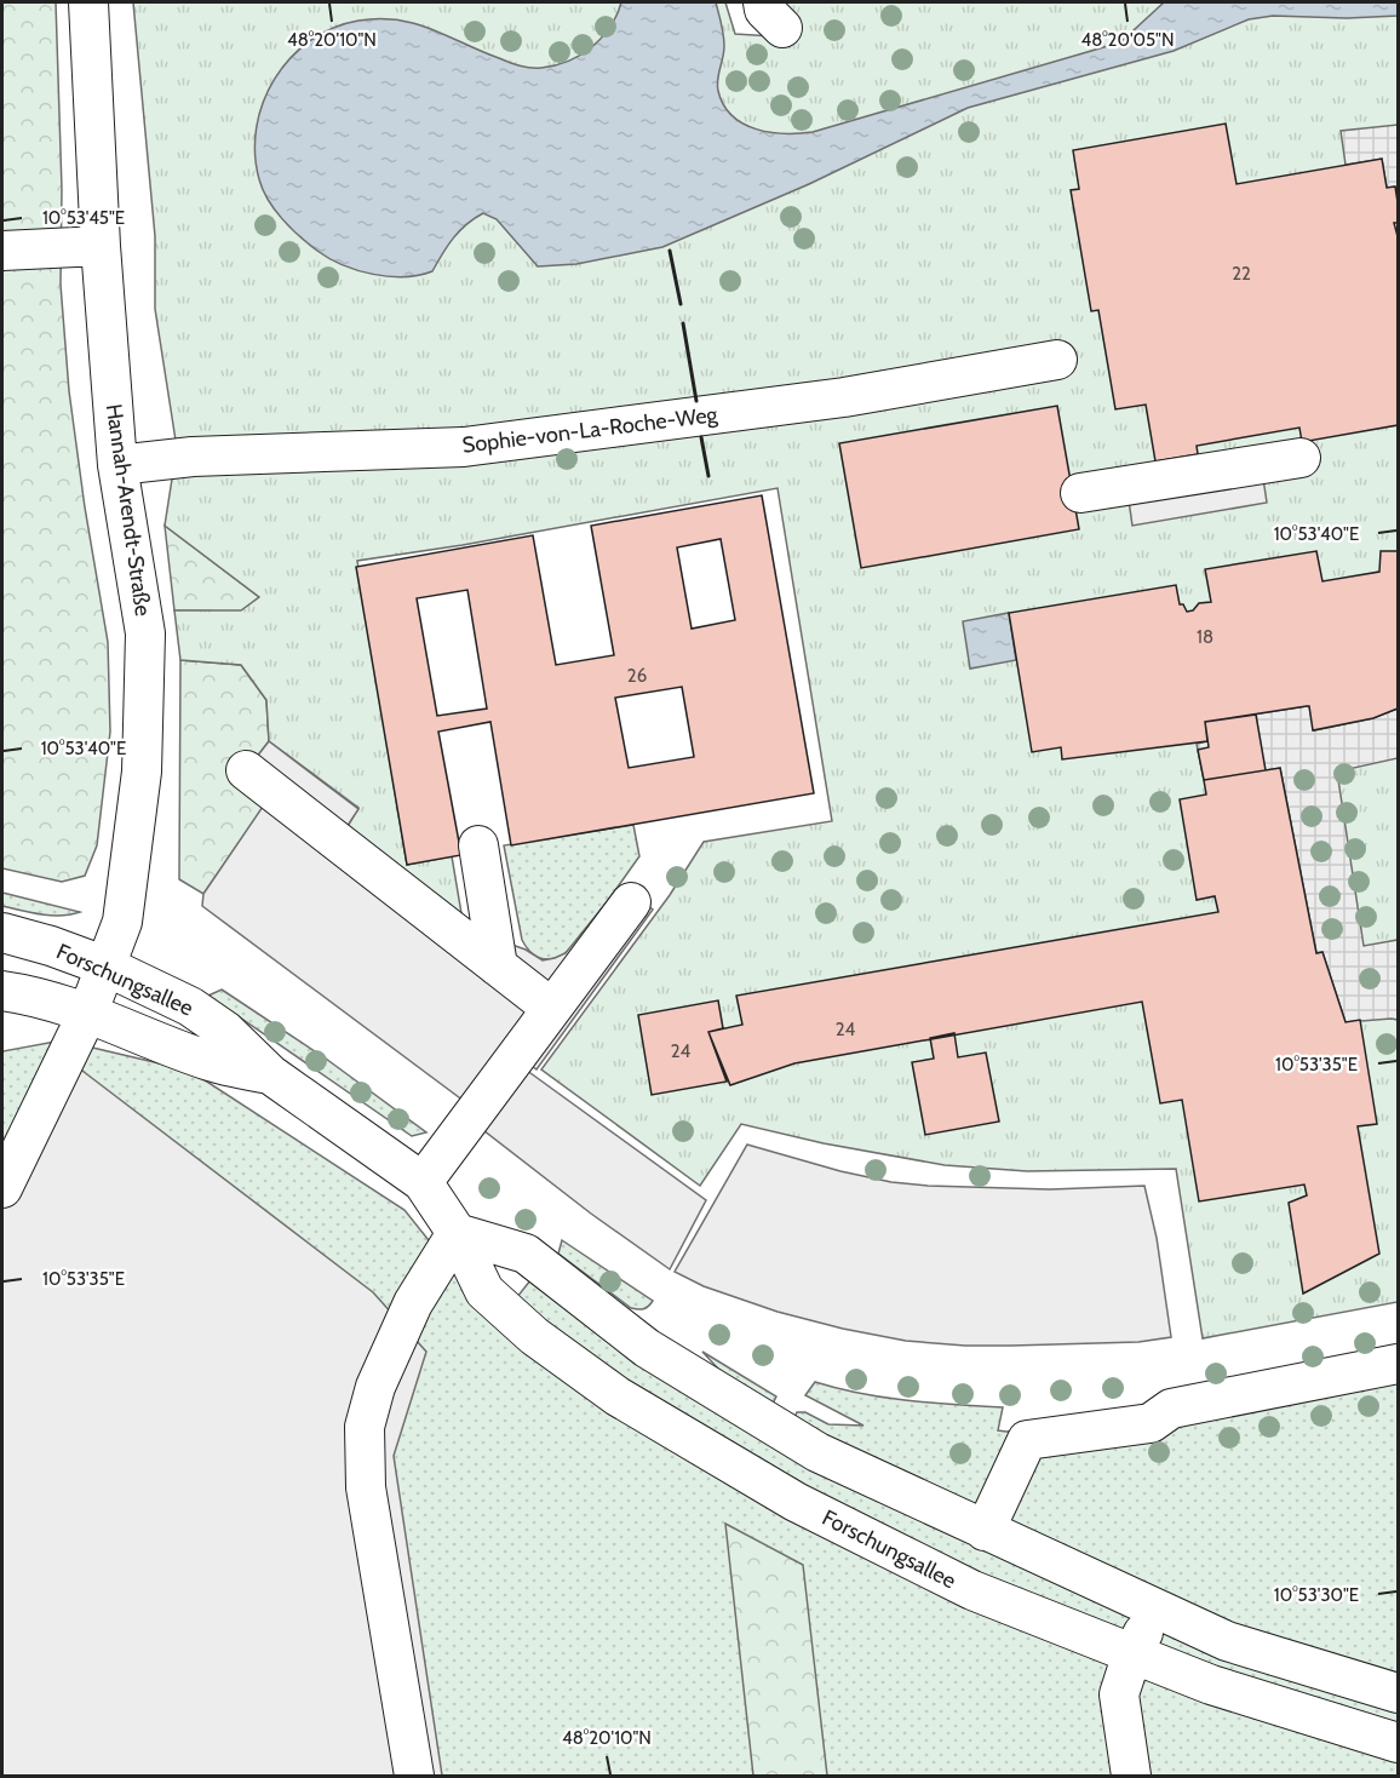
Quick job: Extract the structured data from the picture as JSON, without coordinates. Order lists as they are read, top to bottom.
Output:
{
  "streets": {
    "street": ["Sophie-von-La-Roche-Weg", "Hannah-Arendt-Straße", "Forschungsallee"]
  },
  "crossings": [
    ["Sophie-von-La-Roche-Weg", "Hannah-Arendt-Straße"],
    ["Hannah-Arendt-Straße", "Forschungsallee"]
  ],
  "house_numbers": [
    "22",
    "18",
    "26",
    "24",
    "24"
  ],
  "coordinates": [
    "48°20'05\"N",
    "48°20'10\"N",
    "10°53'45\"E",
    "10°53'40\"E",
    "10°53'35\"E",
    "10°53'30\"E"
  ]
}
